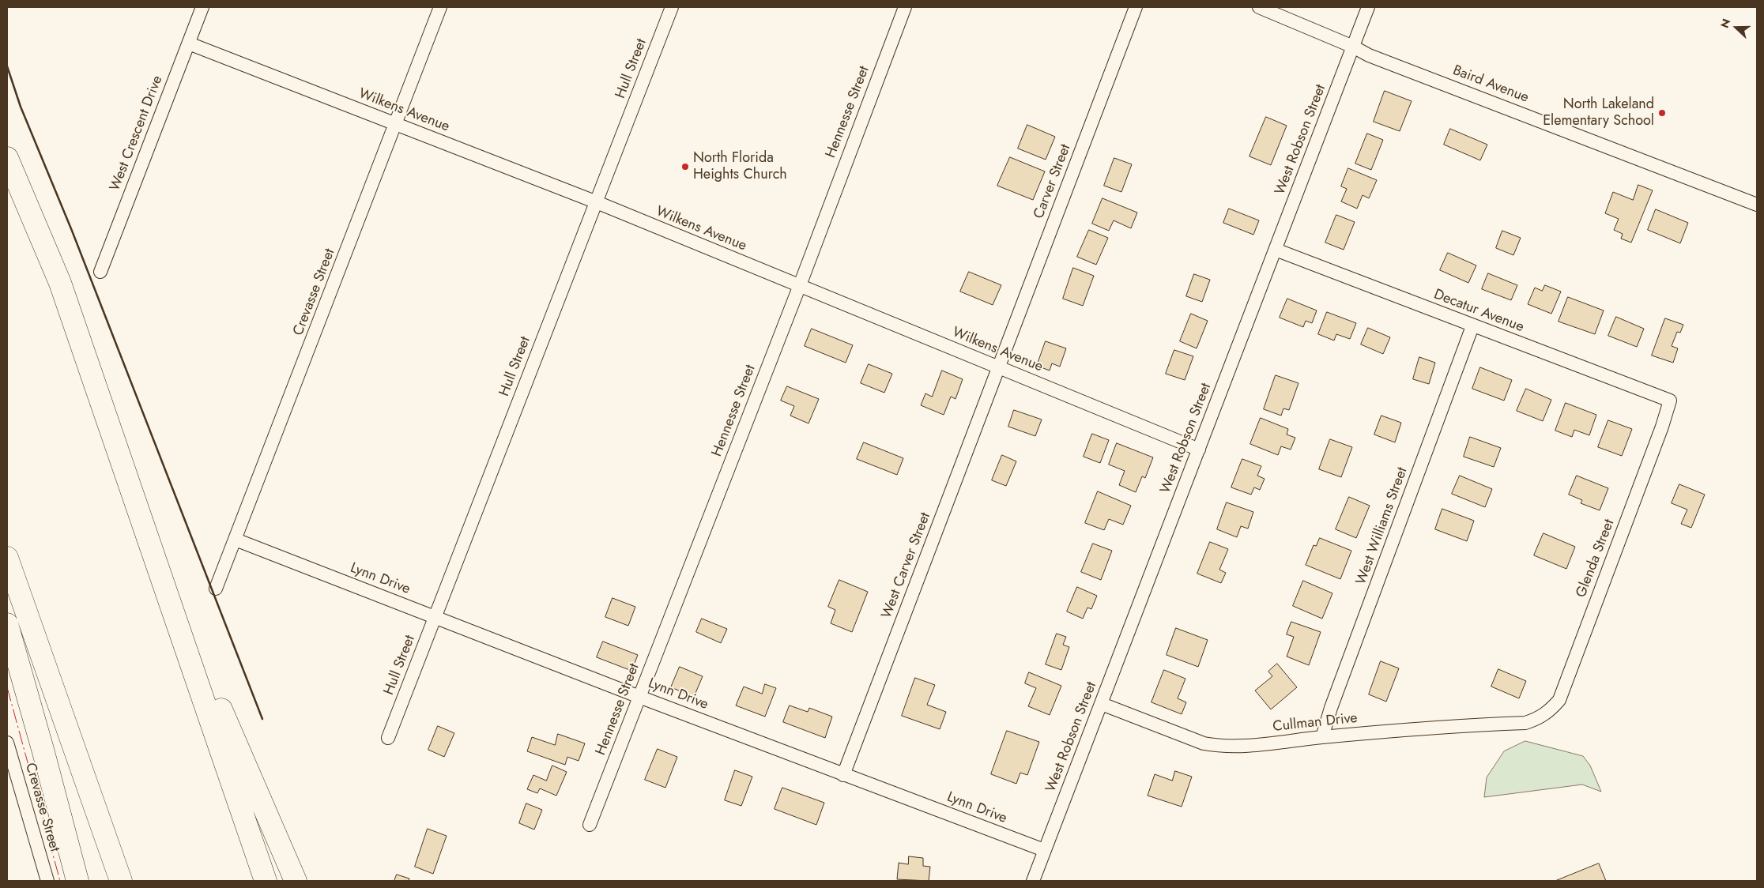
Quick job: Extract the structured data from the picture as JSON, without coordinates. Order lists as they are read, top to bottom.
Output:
{
  "streets": {
    "street": [
      "Hull Street",
      "Baird Avenue",
      "Wilkens Avenue",
      "Hennesse Street",
      "West Crescent Drive",
      "West Robson Street",
      "Carver Street",
      "Crevasse Street",
      "Decatur Avenue",
      "West Williams Street",
      "Glenda Street",
      "West Carver Street",
      "Lynn Drive",
      "Cullman Drive"
    ]
  },
  "crossings": [
    ["Hull Street", "Wilkens Avenue"],
    ["Hull Street", "Lynn Drive"],
    ["Baird Avenue", "West Robson Street"],
    ["Wilkens Avenue", "Hennesse Street"],
    ["Wilkens Avenue", "West Crescent Drive"],
    ["Wilkens Avenue", "West Robson Street"],
    ["Wilkens Avenue", "Carver Street"],
    ["Wilkens Avenue", "Crevasse Street"],
    ["Wilkens Avenue", "West Carver Street"],
    ["Hennesse Street", "Lynn Drive"],
    ["West Robson Street", "Decatur Avenue"],
    ["West Robson Street", "Lynn Drive"],
    ["West Robson Street", "Cullman Drive"],
    ["Carver Street", "West Carver Street"],
    ["Crevasse Street", "Lynn Drive"],
    ["Decatur Avenue", "West Williams Street"],
    ["Decatur Avenue", "Glenda Street"],
    ["West Williams Street", "Cullman Drive"],
    ["Glenda Street", "Cullman Drive"],
    ["West Carver Street", "Lynn Drive"]
  ],
  "places": ["North Lakeland Elementary School", "North Florida Heights Church"],
  "north": "left"
}
